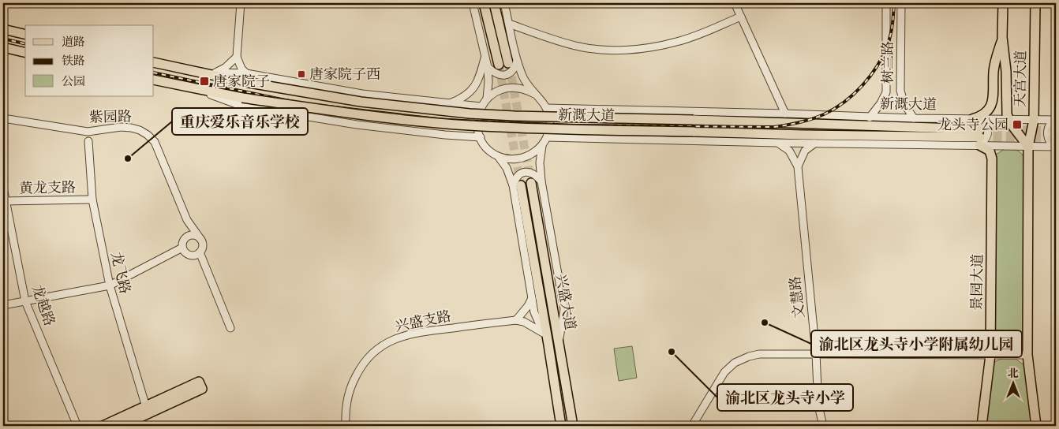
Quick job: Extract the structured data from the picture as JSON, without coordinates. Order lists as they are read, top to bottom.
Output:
{
  "streets": {
    "main road": [
      "天宫大道",
      "新溉大道",
      "景园大道",
      "兴盛大道"
    ],
    "street": [
      "树兰路",
      "紫园路",
      "黄龙支路",
      "龙飞路",
      "文慧路",
      "龙越路",
      "兴盛支路"
    ]
  },
  "crossings": [
    ["树兰路", "新溉大道"],
    ["天宫大道", "新溉大道"],
    ["新溉大道", "景园大道"],
    ["黄龙支路", "龙飞路"],
    ["黄龙支路", "龙越路"]
  ],
  "places": {
    "transit": ["唐家院子西", "唐家院子", "龙头寺公园"],
    "other": ["重庆爱乐音乐学校", "渝北区龙头寺小学附属幼儿园", "渝北区龙头寺小学"]
  },
  "legend": ["道路", "铁路", "公园"],
  "north": "top"
}
